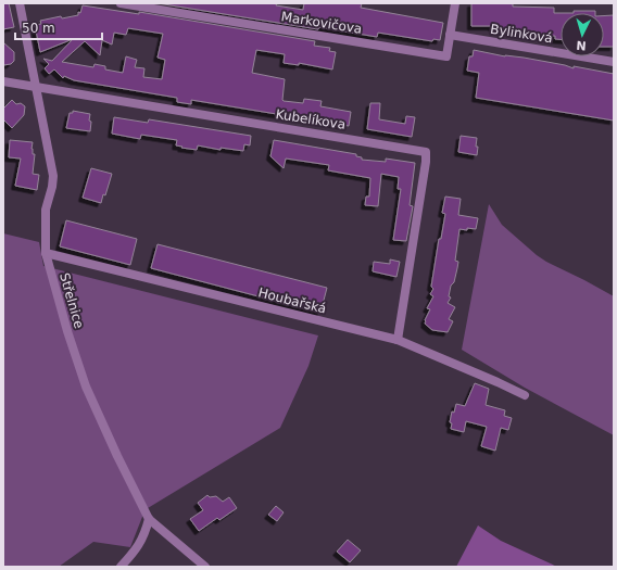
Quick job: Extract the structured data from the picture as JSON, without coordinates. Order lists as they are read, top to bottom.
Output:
{
  "streets": {
    "street": [
      "Markovičova",
      "Bylinková",
      "Kubelíkova",
      "Střelnice",
      "Houbařská"
    ]
  },
  "crossings": [
    ["Markovičova", "Bylinková"],
    ["Kubelíkova", "Střelnice"],
    ["Kubelíkova", "Houbařská"],
    ["Střelnice", "Houbařská"]
  ],
  "scale_bar": "50 m",
  "north": "bottom"
}
